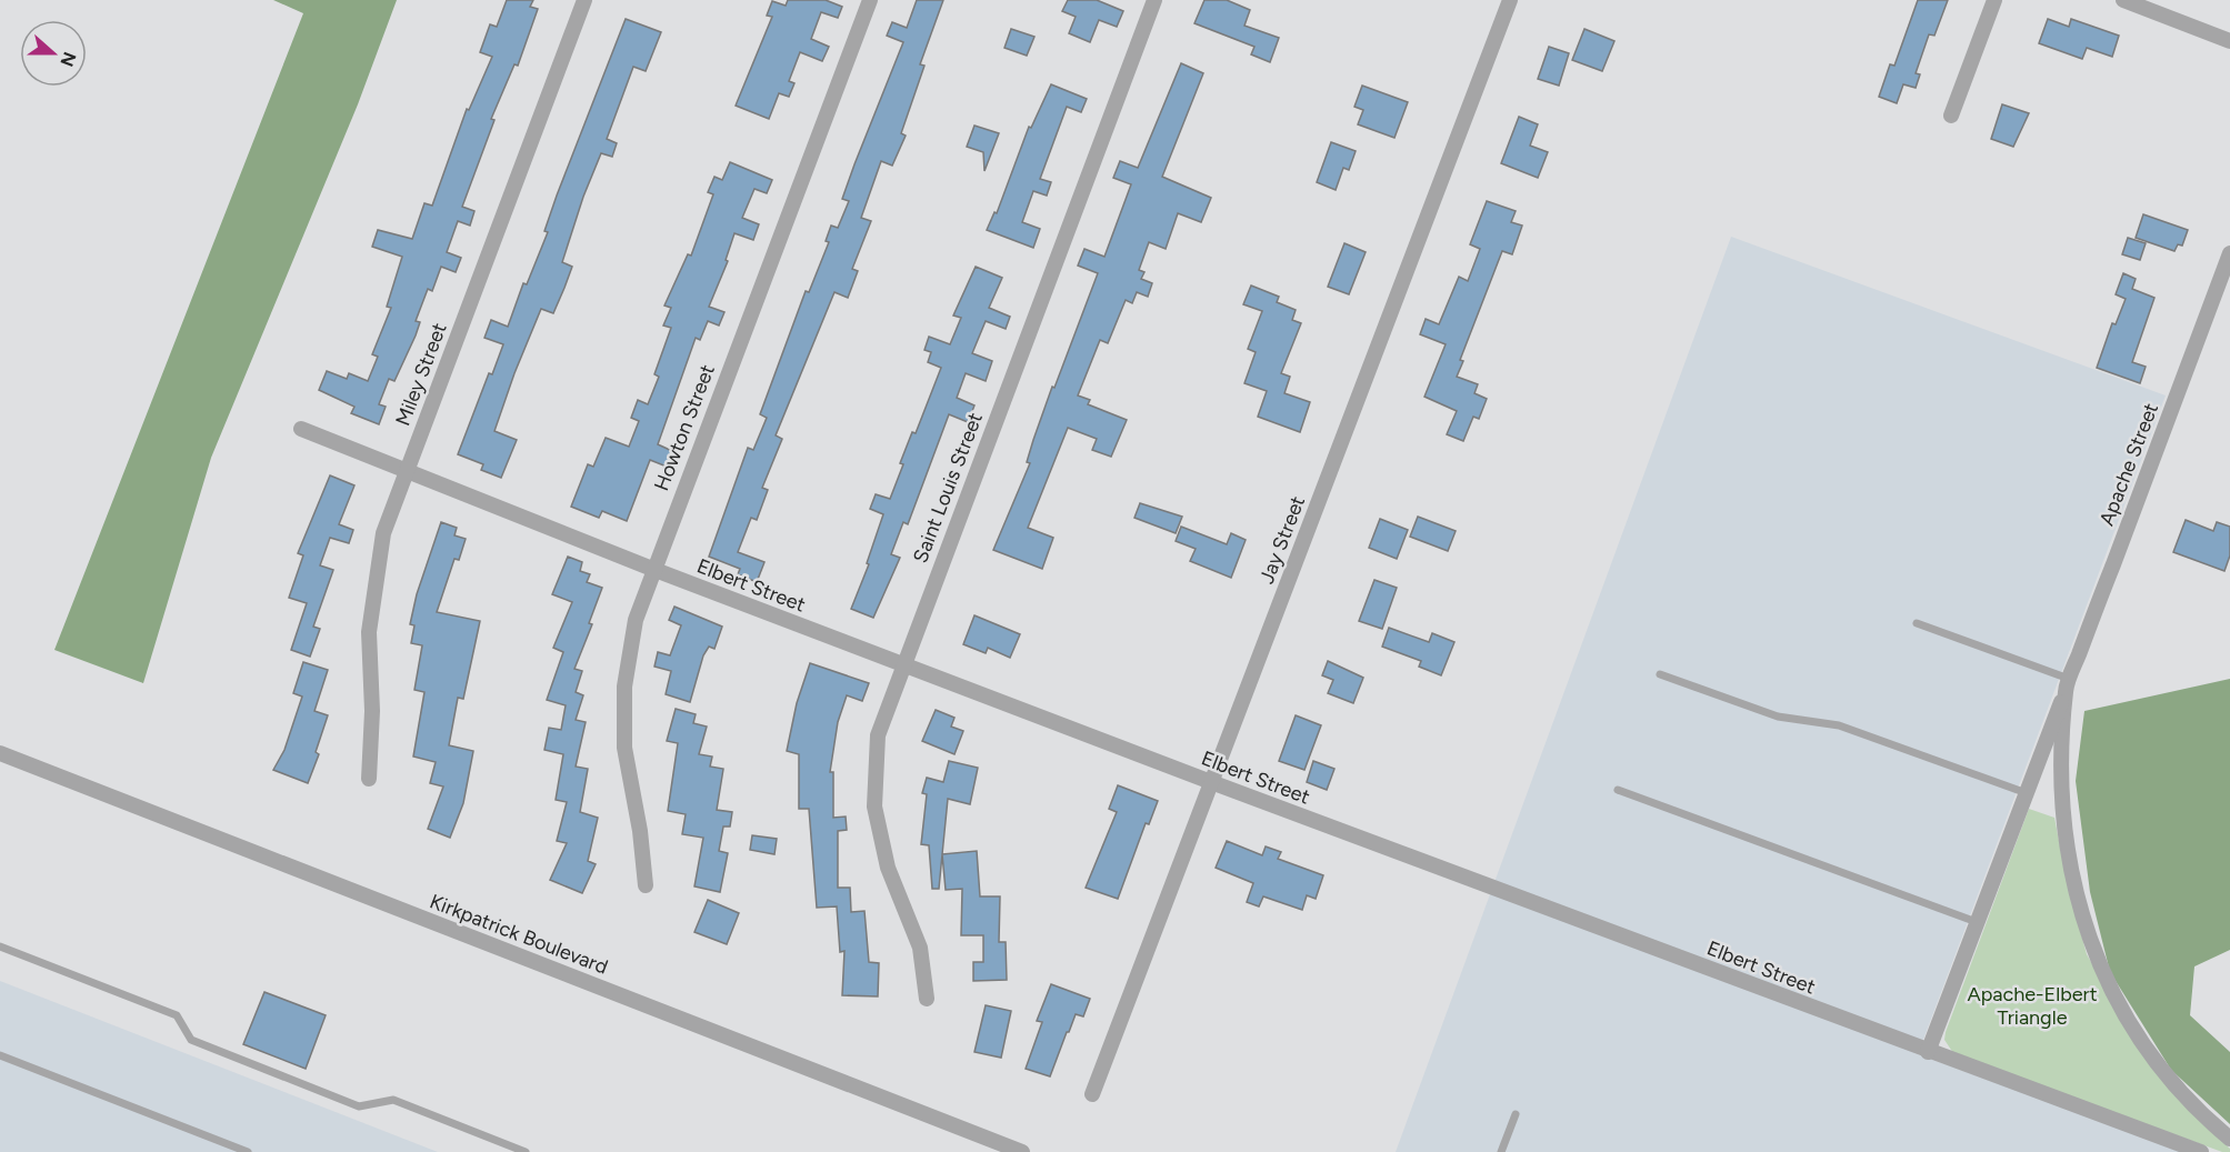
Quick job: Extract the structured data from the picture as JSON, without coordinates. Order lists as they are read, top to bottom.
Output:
{
  "streets": {
    "street": [
      "Miley Street",
      "Howton Street",
      "Apache Street",
      "Saint Louis Street",
      "Jay Street",
      "Elbert Street",
      "Kirkpatrick Boulevard"
    ]
  },
  "crossings": [
    ["Miley Street", "Elbert Street"],
    ["Howton Street", "Elbert Street"],
    ["Apache Street", "Elbert Street"],
    ["Saint Louis Street", "Elbert Street"],
    ["Jay Street", "Elbert Street"]
  ],
  "parks": ["Apache-Elbert Triangle"],
  "north": "right"
}
